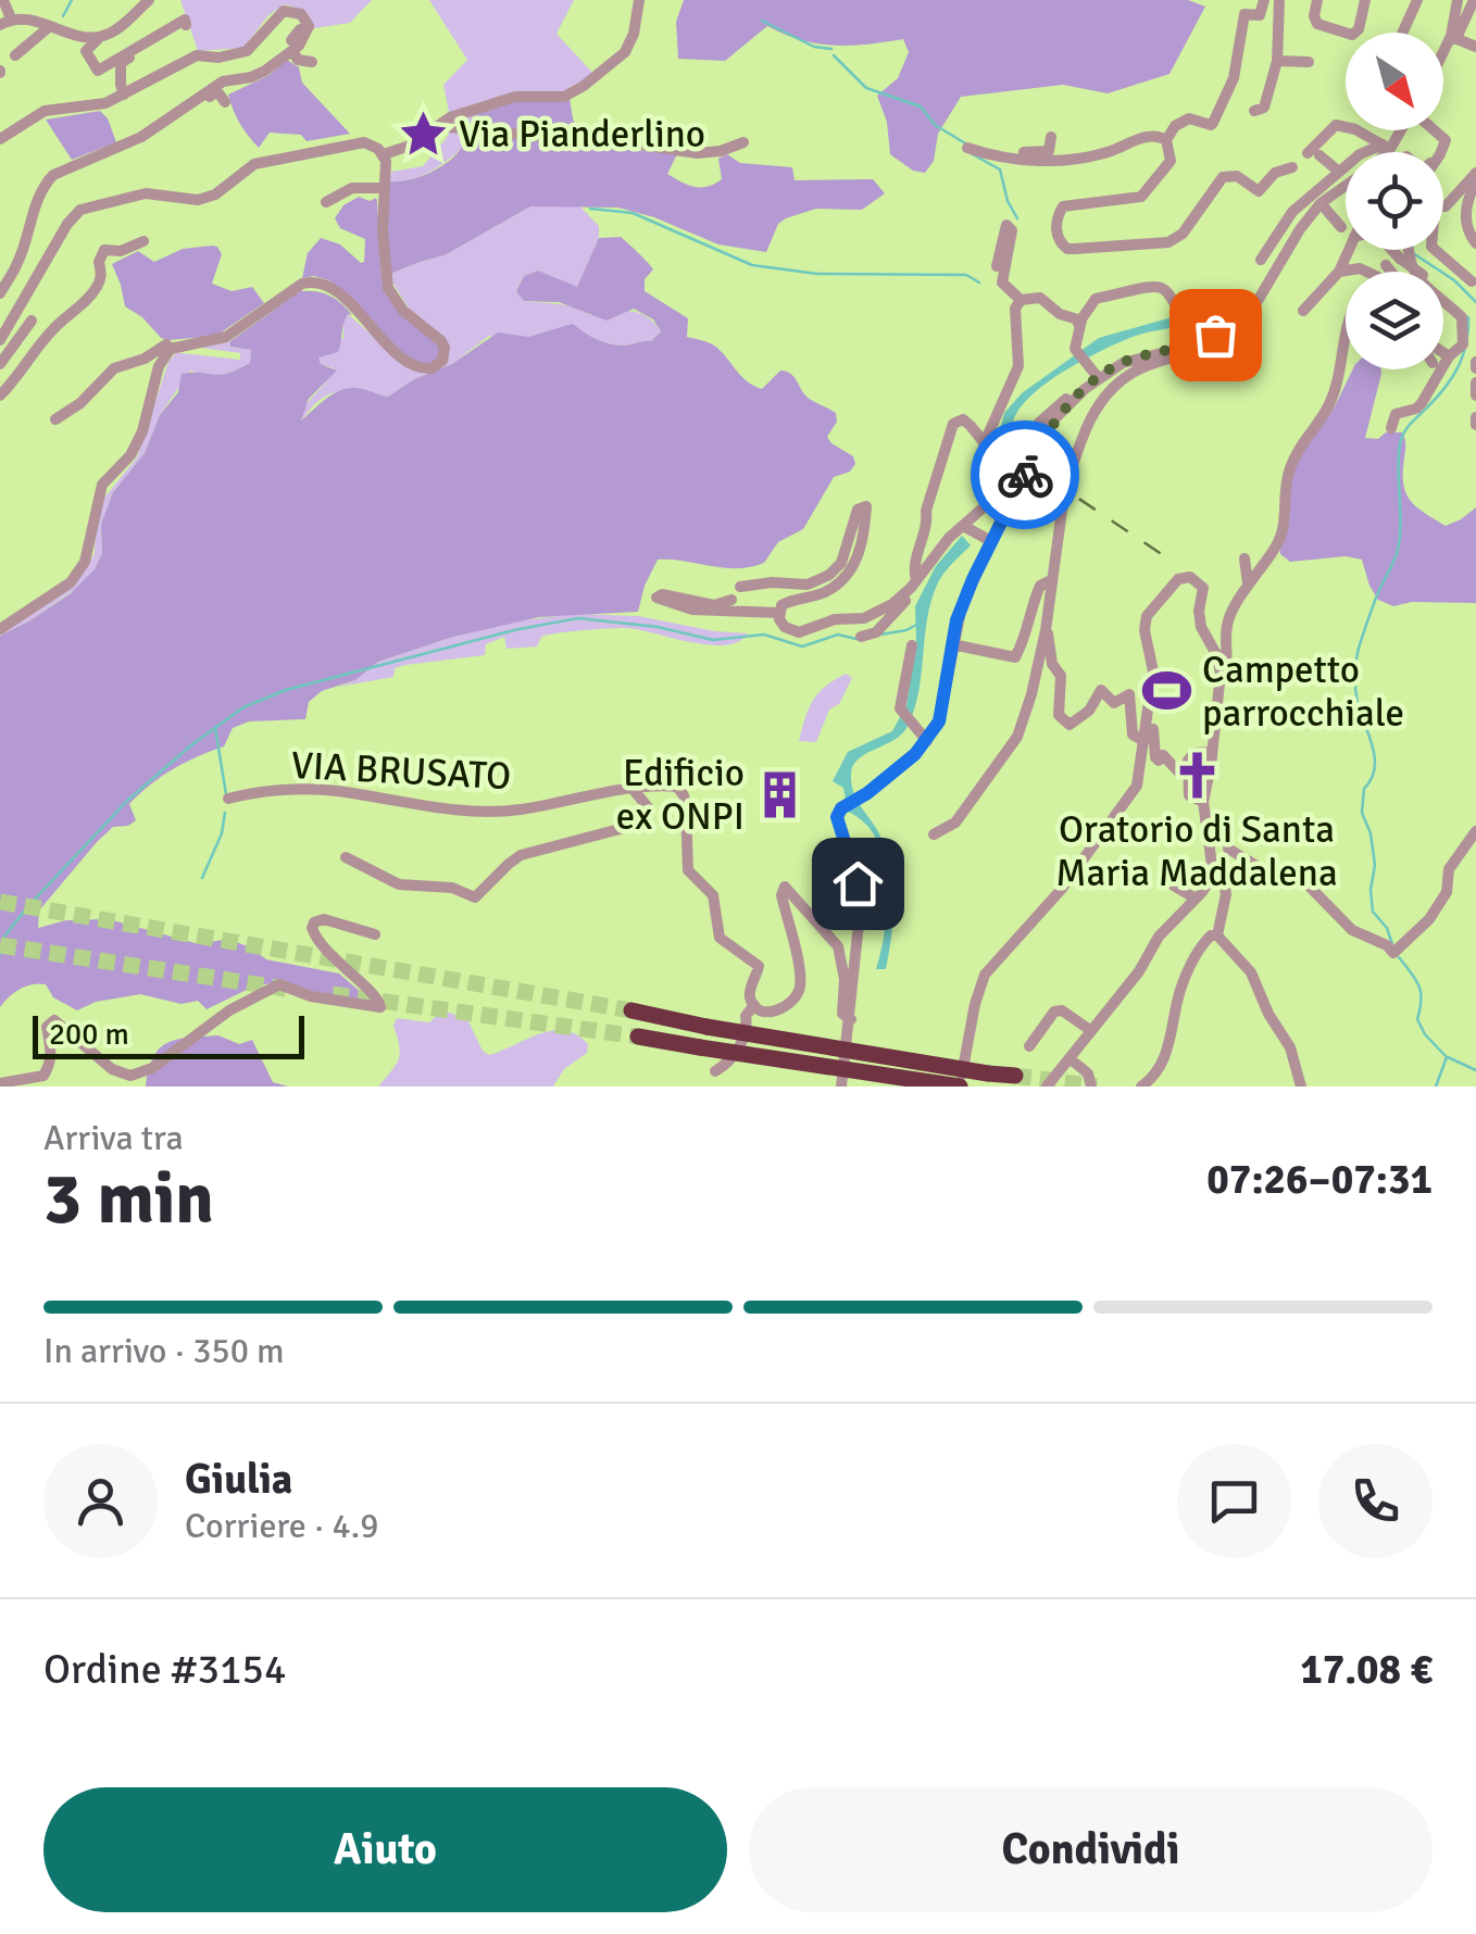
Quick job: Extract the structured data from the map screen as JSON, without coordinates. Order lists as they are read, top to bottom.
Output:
{
  "streets": {
    "street": ["VIA BRUSATO"]
  },
  "places": {
    "place": ["Via Pianderlino"],
    "sports": ["Campetto parrocchiale"],
    "church": ["Oratorio di Santa Maria Maddalena"],
    "building": ["Edificio ex ONPI"]
  },
  "scale_bar": "200 m",
  "north": "bottom right",
  "page": {
    "scale": "200 m",
    "heading": ["3 min", "Arriva tra", "07:26–07:31"],
    "panel": [
      "Giulia",
      "Corriere · 4.9",
      "Ordine #3154",
      "17.08 €"
    ],
    "bar": "In arrivo · 350 m",
    "buttons": ["Aiuto", "Condividi"]
  }
}
